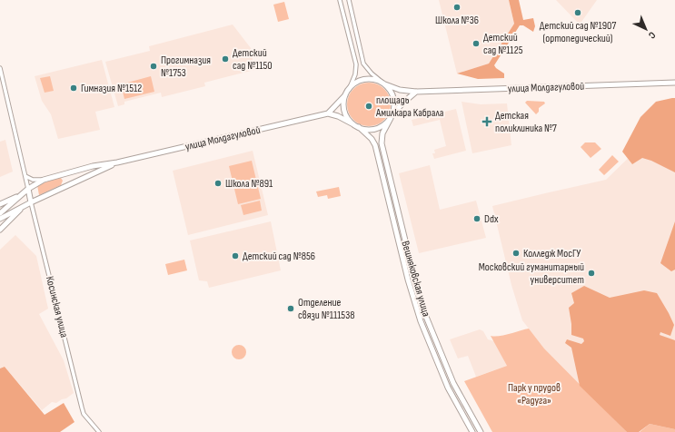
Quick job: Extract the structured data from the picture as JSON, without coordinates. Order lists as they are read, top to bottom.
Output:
{
  "streets": {
    "main road": ["улица Молдагуловой", "Вешняковская улица", "Косинская улица"]
  },
  "crossings": [
    ["улица Молдагуловой", "Вешняковская улица"],
    ["улица Молдагуловой", "Косинская улица"]
  ],
  "parks": ["Парк у прудов «Радуга»"],
  "places": {
    "other": [
      "Школа №36",
      "Детский сад №1907 (ортопедический)",
      "Детский сад №1125",
      "Детский сад №1150",
      "Прогимназия №1753",
      "Гимназия №1512",
      "площадь Амилкара Кабрала",
      "Школа №891",
      "Ddx",
      "Колледж МосГУ",
      "Детский сад №856",
      "Московский гуманитарный университет",
      "Отделение связи №111538"
    ],
    "health": ["Детская поликлиника №7"]
  },
  "north": "bottom right"
}
